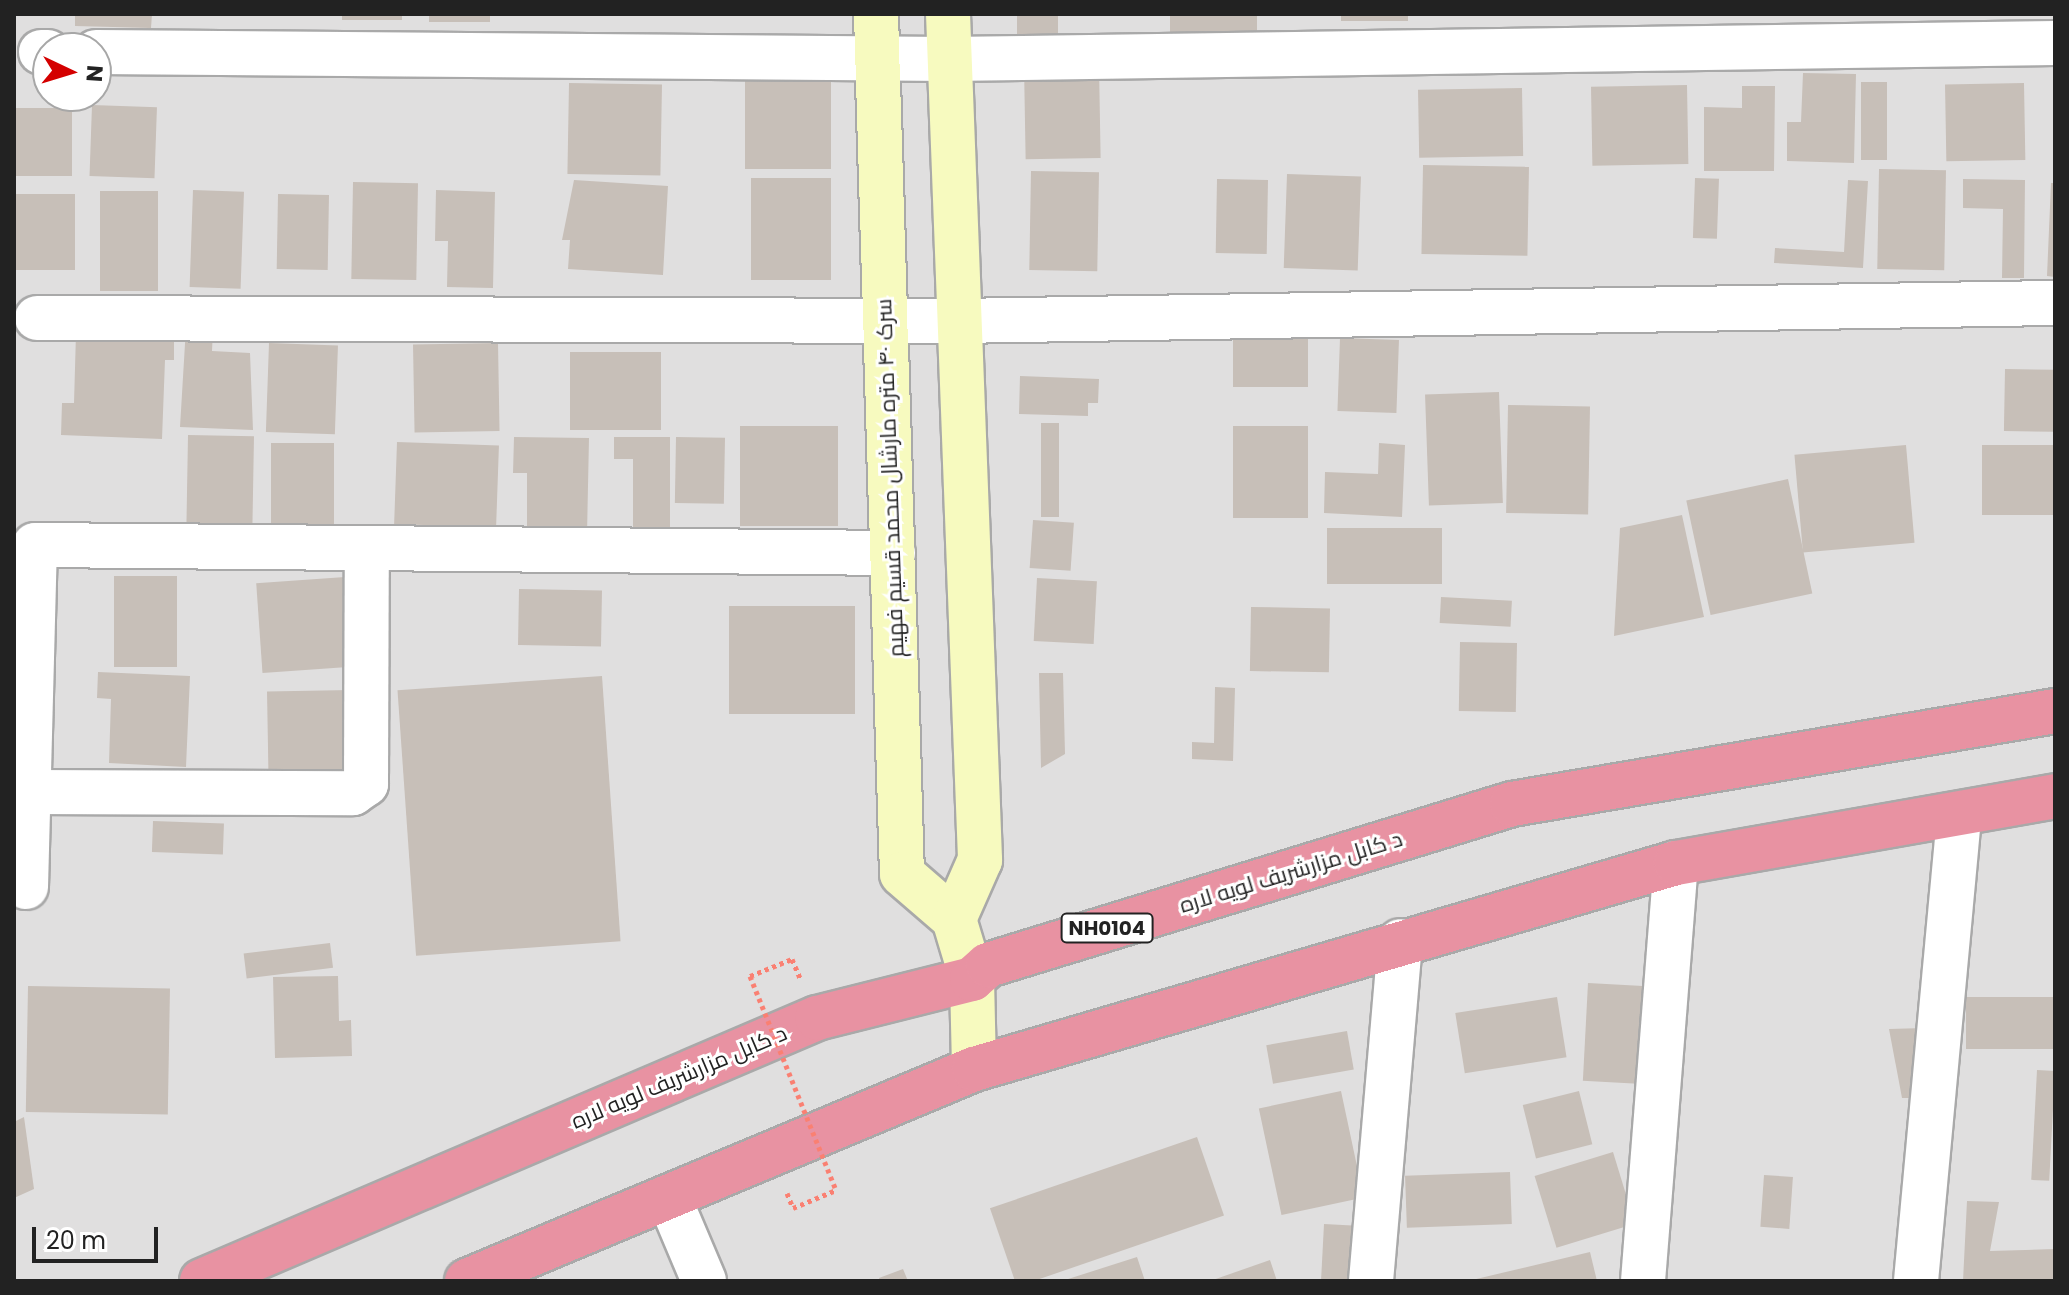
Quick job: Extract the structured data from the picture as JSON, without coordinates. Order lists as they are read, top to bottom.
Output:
{
  "streets": {
    "highway": ["د کابل مزارشریف لویه لاره", "NH0104"],
    "street": ["سرک ۴۰ متره مارشال محمد قسیم فهیم"]
  },
  "scale_bar": "20 m",
  "north": "right"
}
